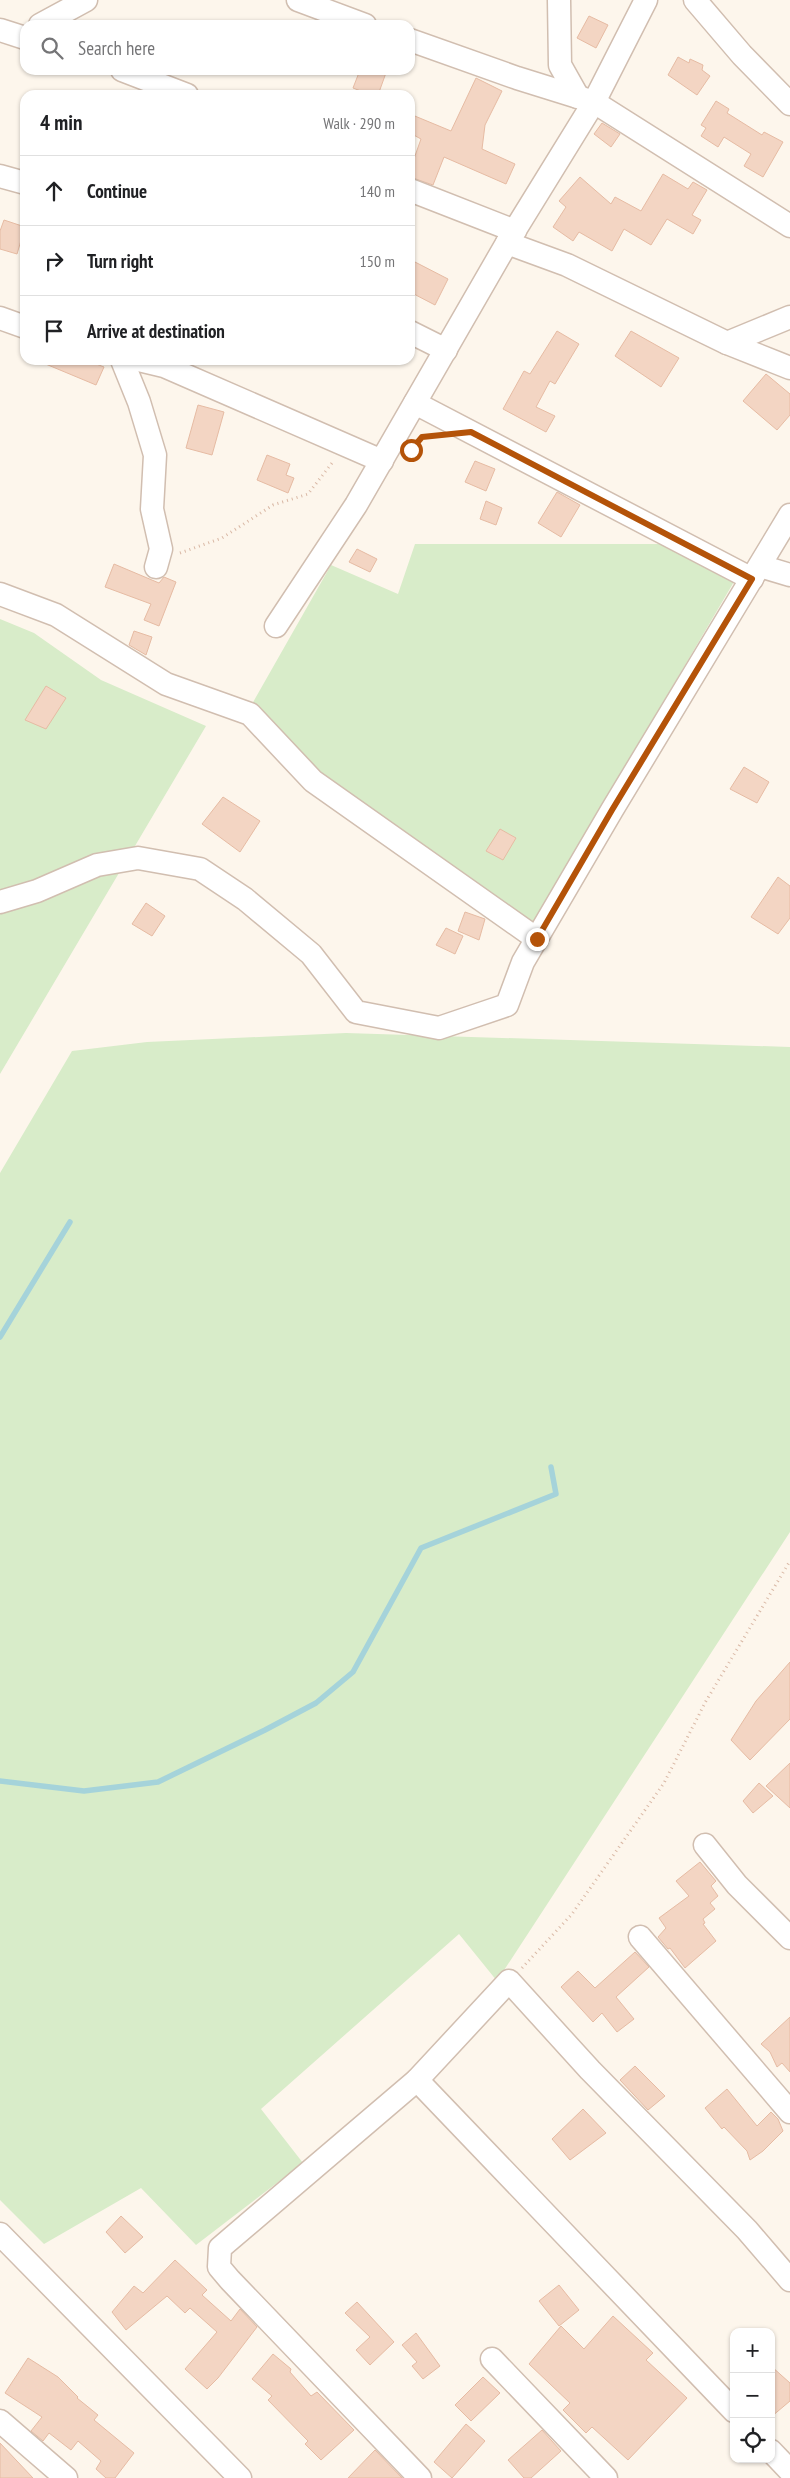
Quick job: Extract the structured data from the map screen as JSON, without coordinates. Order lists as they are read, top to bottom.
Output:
{
  "page": {
    "search": "Search here",
    "heading": ["4 min", "Walk · 290 m"],
    "list": [
      ["Continue", "140 m"],
      ["Turn right", "150 m"],
      "Arrive at destination"
    ],
    "map_buttons": ["+", "−"]
  }
}
